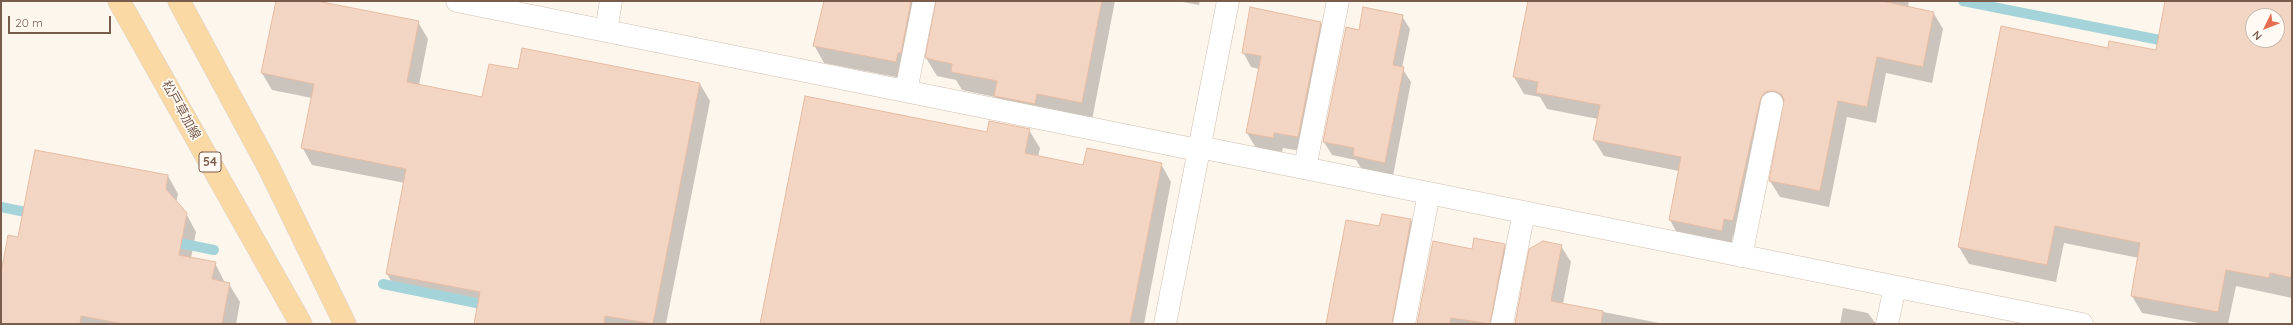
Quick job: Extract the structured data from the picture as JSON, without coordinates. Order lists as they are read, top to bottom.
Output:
{
  "streets": {
    "main road": ["松戸草加線", "54"]
  },
  "scale_bar": "20 m",
  "north": "bottom left"
}
